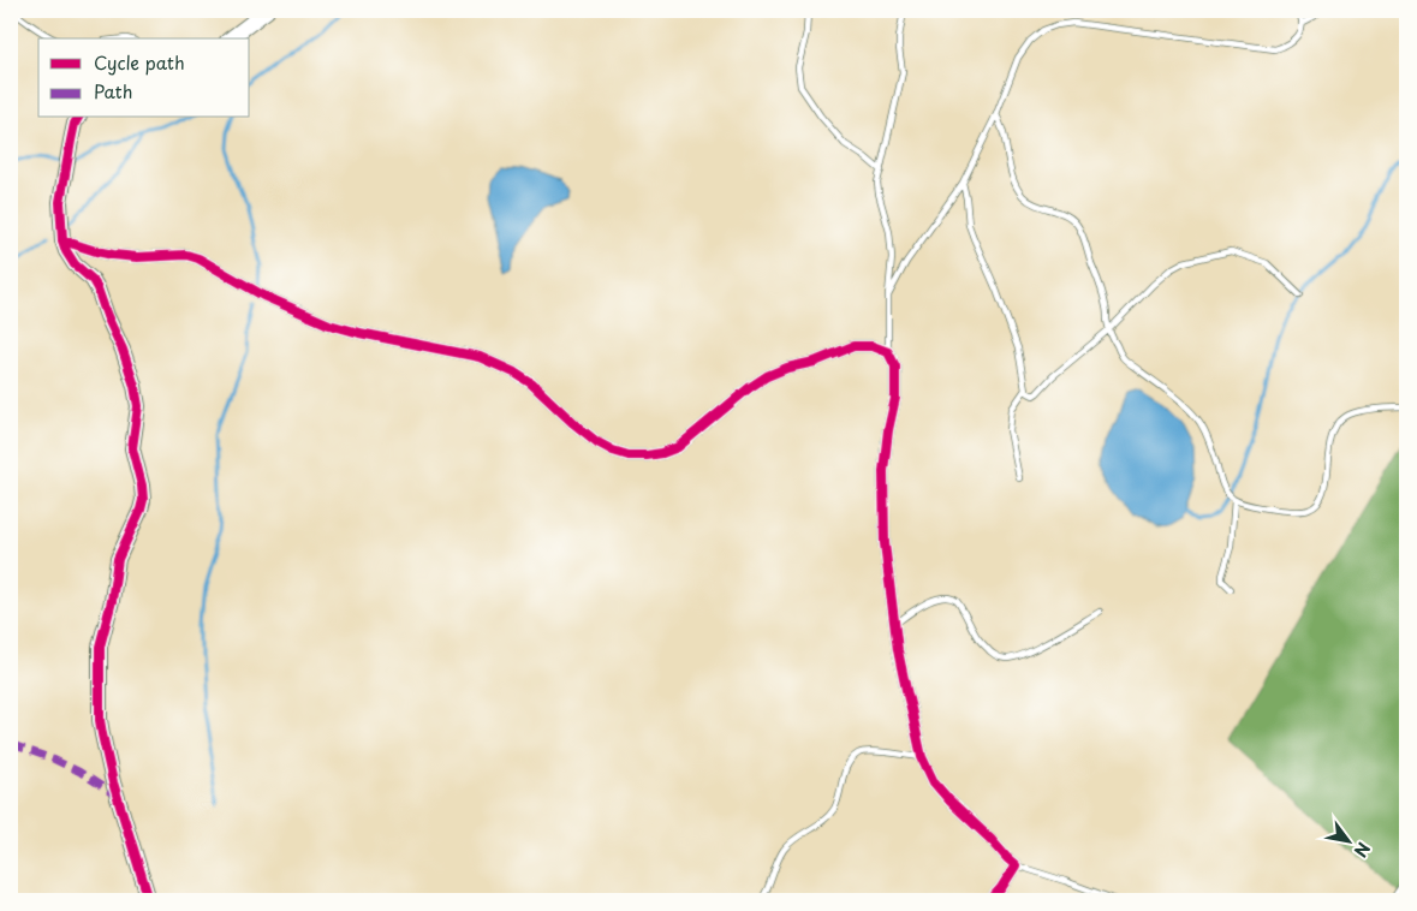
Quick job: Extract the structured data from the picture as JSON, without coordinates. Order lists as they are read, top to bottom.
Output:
{
  "legend": ["Cycle path", "Path"],
  "north": "bottom right"
}
